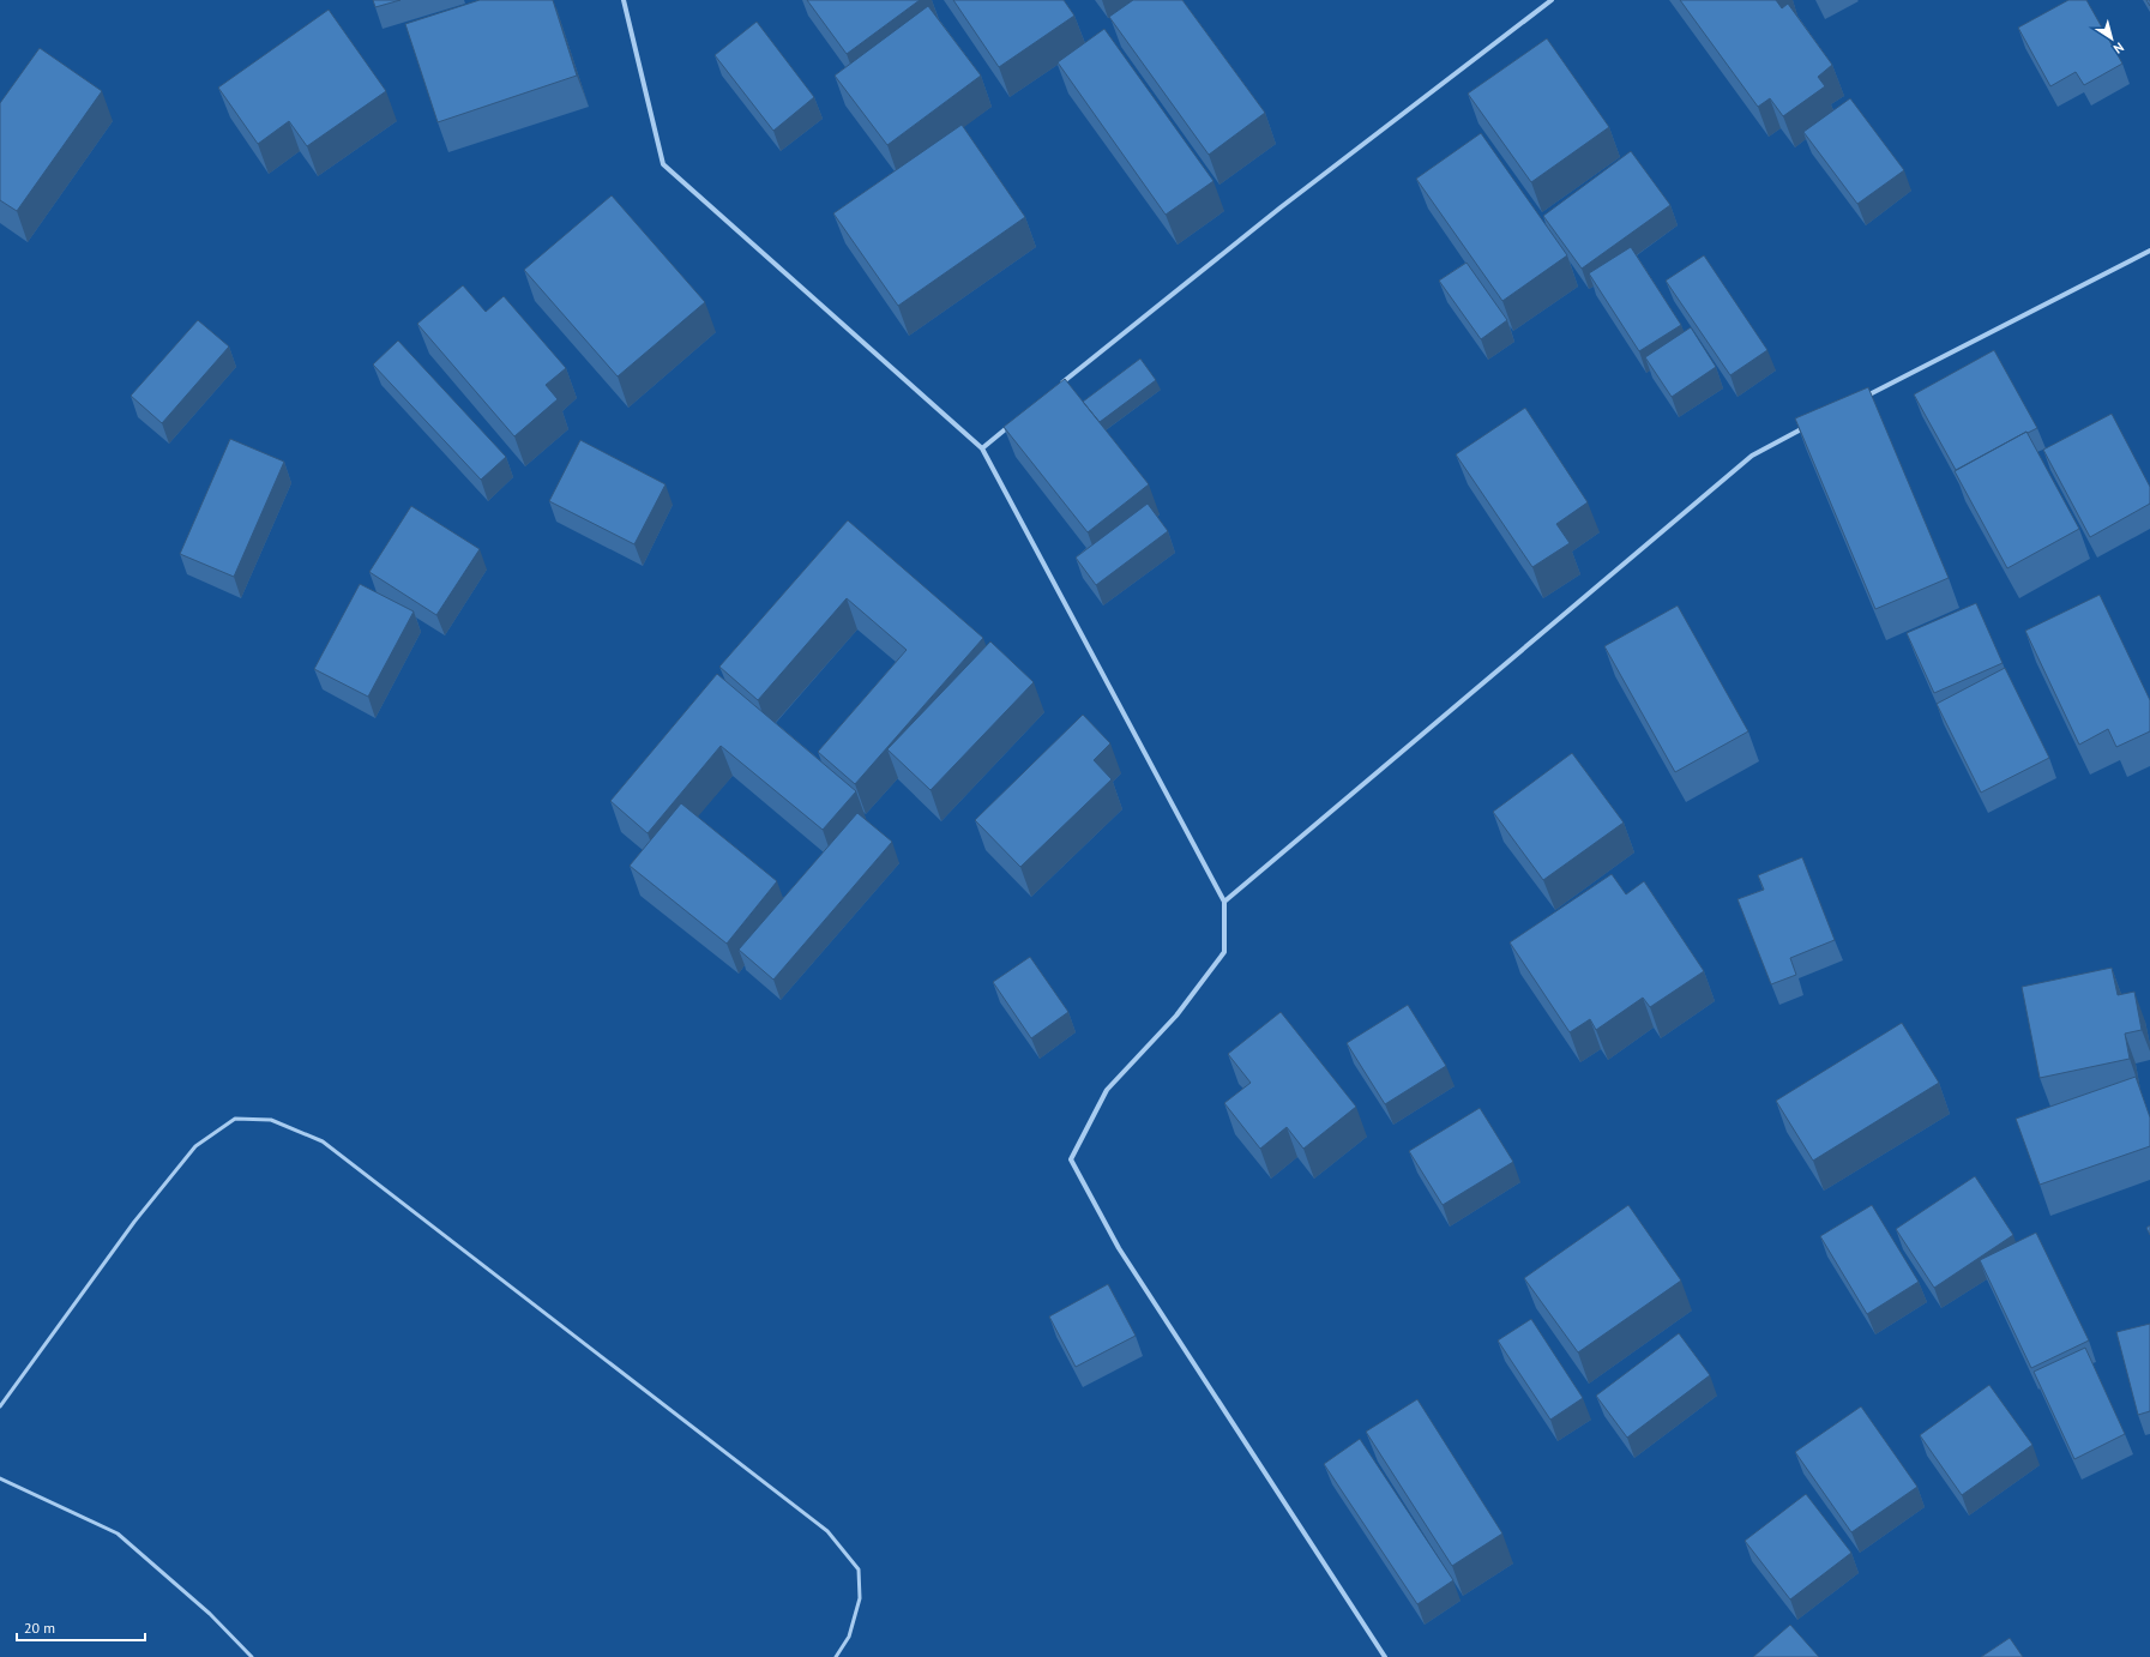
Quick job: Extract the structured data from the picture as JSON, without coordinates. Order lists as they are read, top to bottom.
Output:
{
  "scale_bar": "20 m",
  "north": "bottom right"
}
